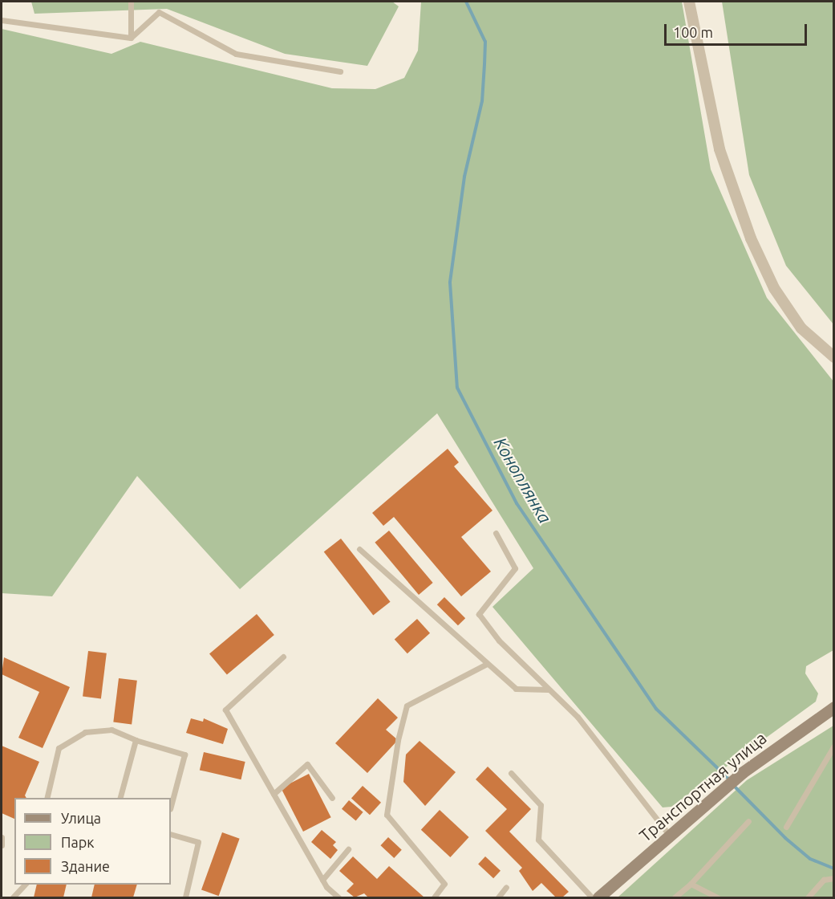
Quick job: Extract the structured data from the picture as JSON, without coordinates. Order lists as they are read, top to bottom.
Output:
{
  "streets": {
    "main road": ["Транспортная улица"]
  },
  "water": ["Коноплянка"],
  "legend": ["Улица", "Парк", "Здание"],
  "scale_bar": "100 m"
}
